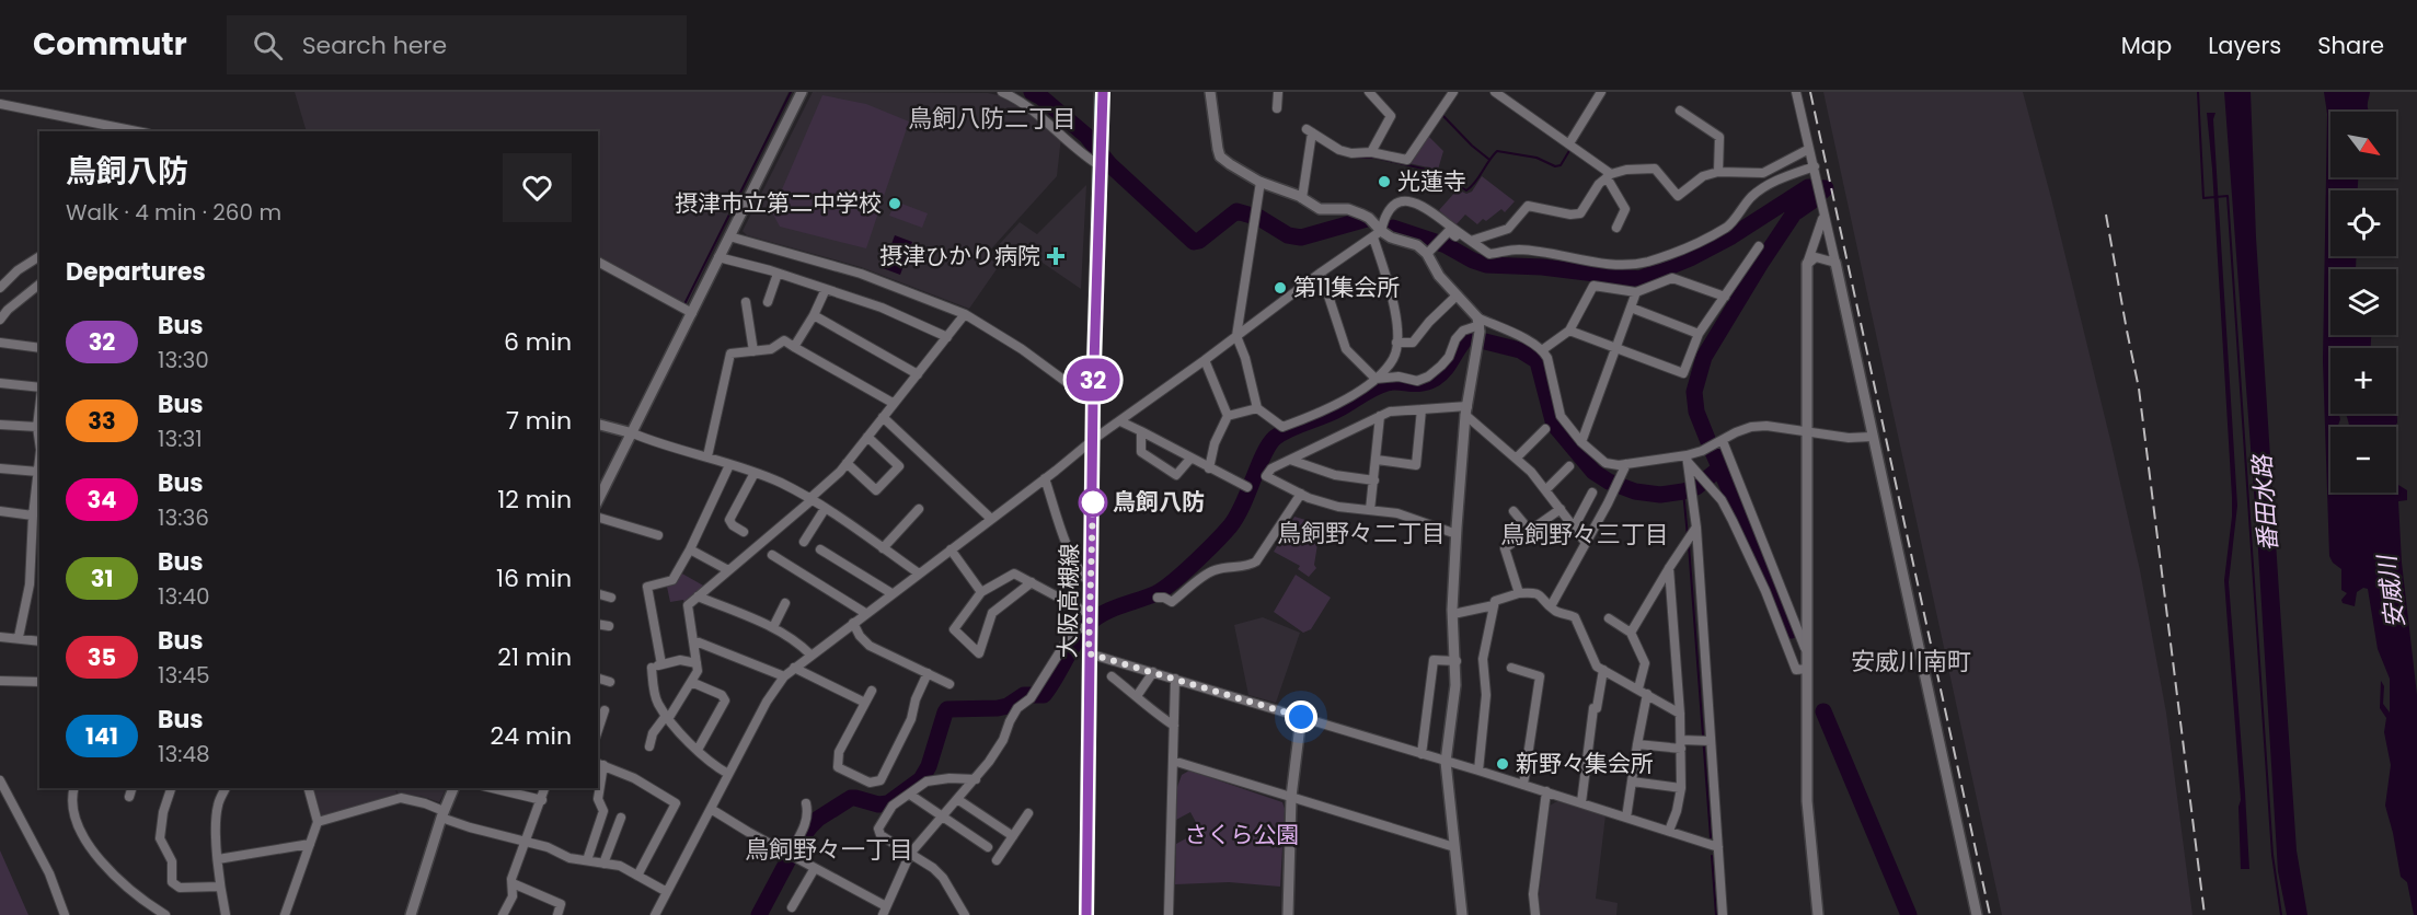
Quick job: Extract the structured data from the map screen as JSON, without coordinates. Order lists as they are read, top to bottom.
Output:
{
  "streets": {
    "main road": ["大阪高槻線"]
  },
  "districts": [
    "鳥飼八防二丁目",
    "鳥飼野々二丁目",
    "鳥飼野々三丁目",
    "安威川南町",
    "鳥飼野々一丁目"
  ],
  "water": ["番田水路", "安威川"],
  "parks": ["さくら公園"],
  "places": {
    "other": [
      "光蓮寺",
      "摂津市立第二中学校",
      "第11集会所",
      "鳥飼八防",
      "新野々集会所"
    ],
    "health": ["摂津ひかり病院"]
  },
  "lines": ["bus line 32"],
  "north": "bottom right",
  "page": {
    "header": "Commutr",
    "search": "Search here",
    "nav": ["Map", "Layers", "Share"],
    "on_map": "32",
    "map_buttons": ["+", "−"],
    "heading": [
      ["鳥飼八防", "Walk · 4 min · 260 m"],
      "Departures"
    ],
    "list": [
      {
        "mark": "32",
        "name": "Bus",
        "note": "13:30",
        "value": "6 min"
      },
      {
        "mark": "33",
        "name": "Bus",
        "note": "13:31",
        "value": "7 min"
      },
      {
        "mark": "34",
        "name": "Bus",
        "note": "13:36",
        "value": "12 min"
      },
      {
        "mark": "31",
        "name": "Bus",
        "note": "13:40",
        "value": "16 min"
      },
      {
        "mark": "35",
        "name": "Bus",
        "note": "13:45",
        "value": "21 min"
      },
      {
        "mark": "141",
        "name": "Bus",
        "note": "13:48",
        "value": "24 min"
      }
    ]
  }
}
